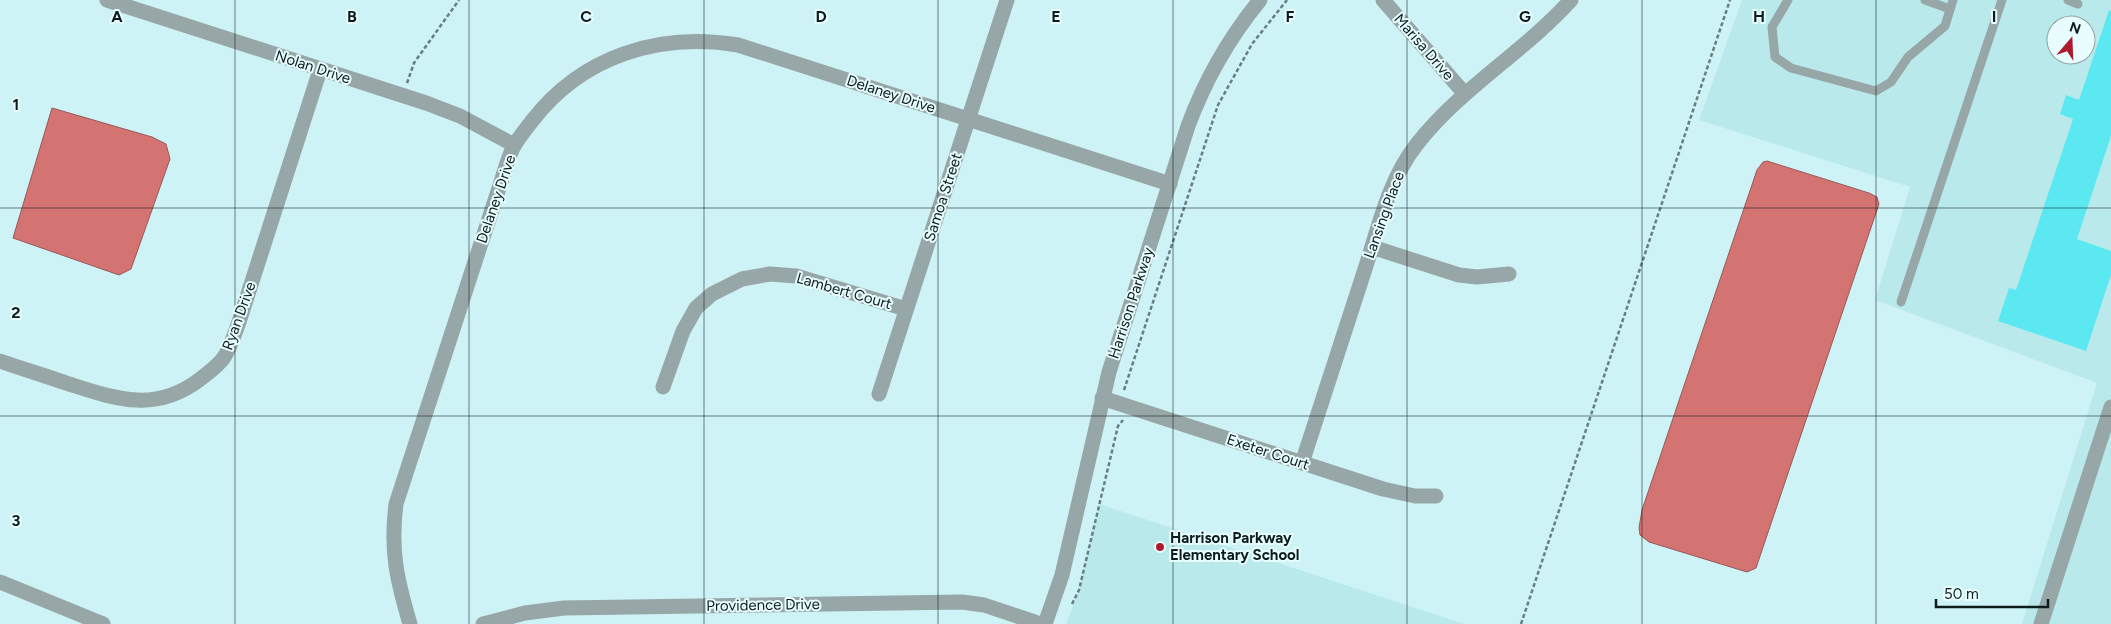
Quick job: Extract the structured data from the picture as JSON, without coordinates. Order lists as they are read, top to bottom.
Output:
{
  "streets": {
    "street": [
      "Marisa Drive",
      "Nolan Drive",
      "Delaney Drive",
      "Samoa Street",
      "Lansing Place",
      "Lambert Court",
      "Harrison Parkway",
      "Ryan Drive",
      "Exeter Court",
      "Providence Drive"
    ]
  },
  "crossings": [
    ["Marisa Drive", "Lansing Place"],
    ["Nolan Drive", "Delaney Drive"],
    ["Nolan Drive", "Ryan Drive"],
    ["Delaney Drive", "Samoa Street"],
    ["Delaney Drive", "Harrison Parkway"],
    ["Samoa Street", "Lambert Court"],
    ["Lansing Place", "Exeter Court"],
    ["Harrison Parkway", "Exeter Court"]
  ],
  "places": ["Harrison Parkway Elementary School"],
  "scale_bar": "50 m",
  "north": "top",
  "grid": {
    "columns": [
      "A",
      "B",
      "C",
      "D",
      "E",
      "F",
      "G",
      "H",
      "I"
    ],
    "rows": ["1", "2", "3"]
  }
}
